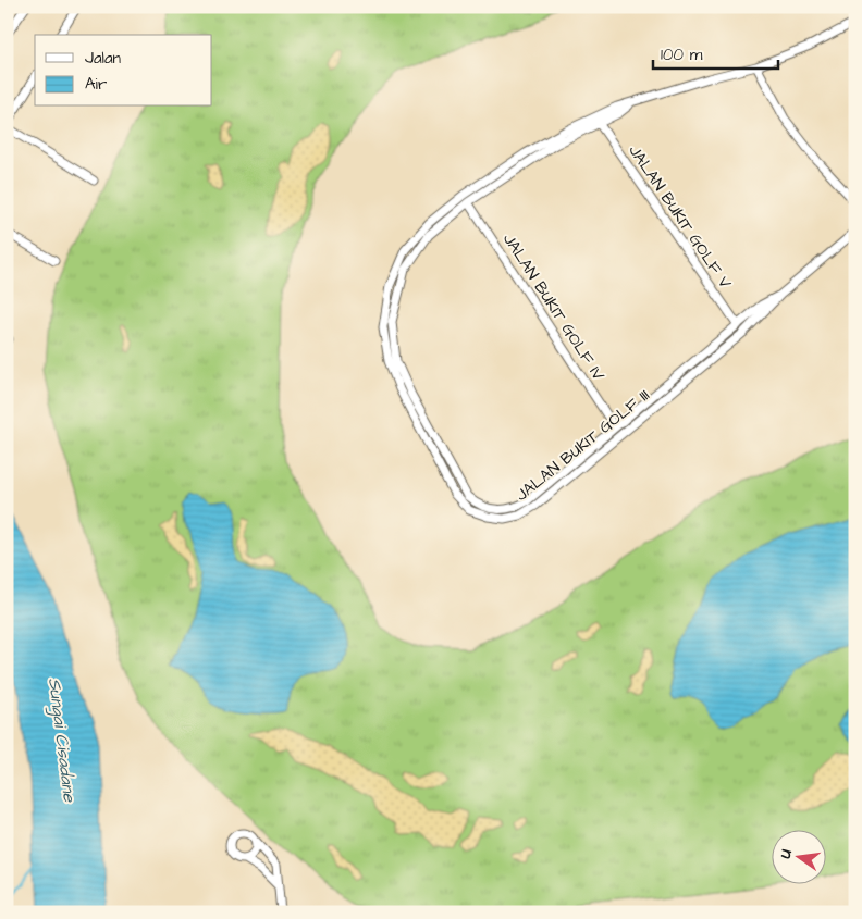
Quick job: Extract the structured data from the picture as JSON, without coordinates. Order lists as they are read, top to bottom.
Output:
{
  "streets": {
    "street": ["JALAN BUKIT GOLF V", "JALAN BUKIT GOLF IV", "JALAN BUKIT GOLF III"]
  },
  "crossings": [
    ["JALAN BUKIT GOLF V", "JALAN BUKIT GOLF III"],
    ["JALAN BUKIT GOLF IV", "JALAN BUKIT GOLF III"]
  ],
  "water": ["Sungai Cisadane"],
  "legend": ["Jalan", "Air"],
  "scale_bar": "100 m",
  "north": "left"
}
